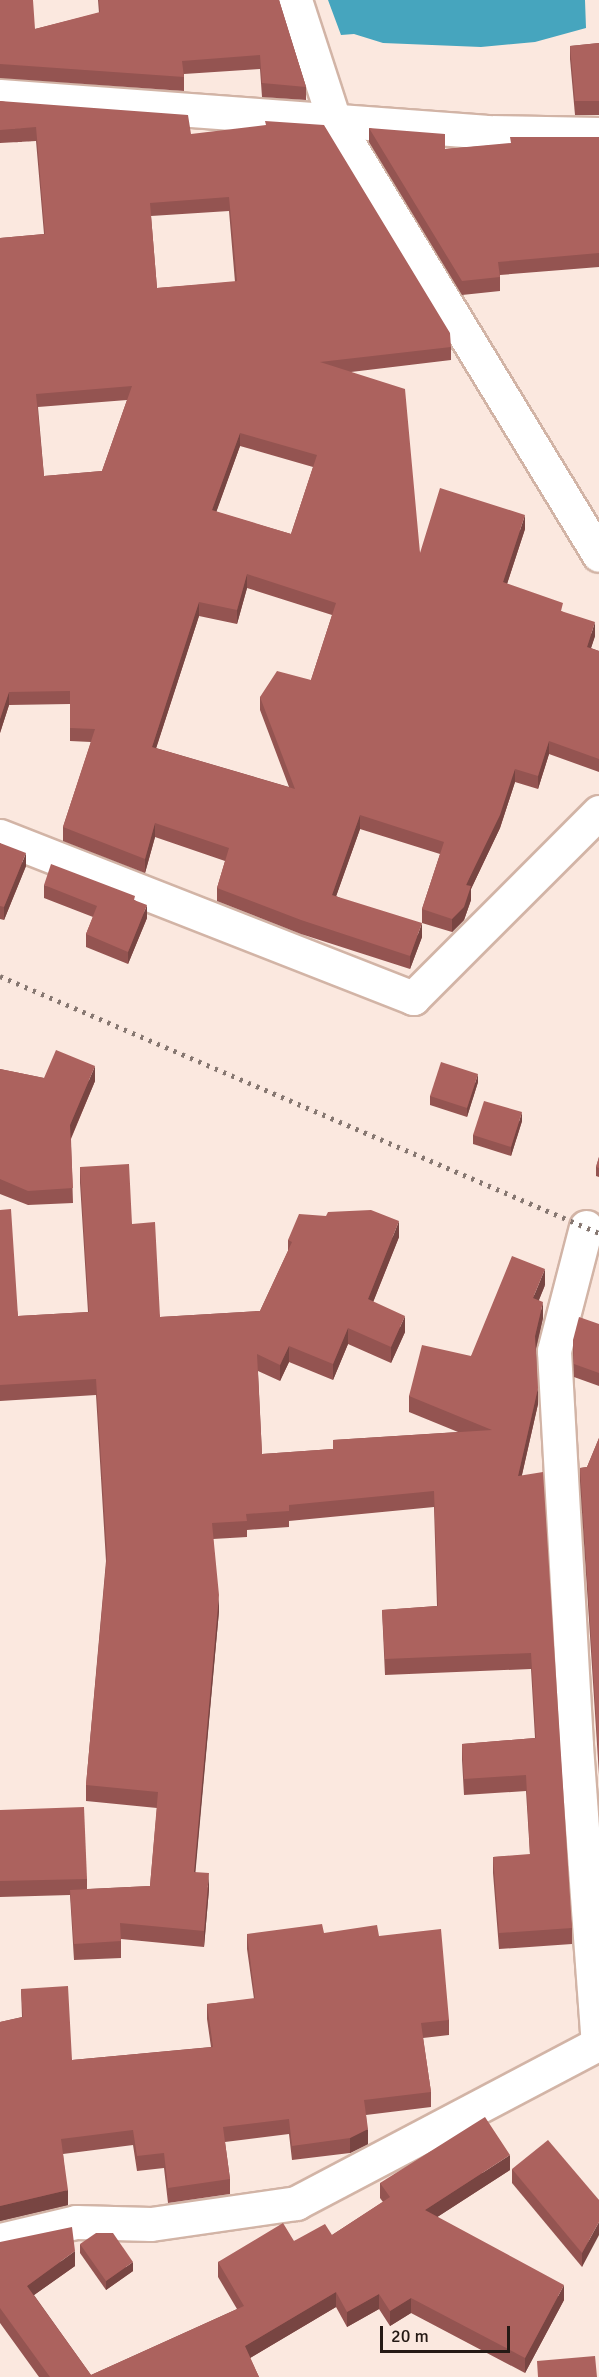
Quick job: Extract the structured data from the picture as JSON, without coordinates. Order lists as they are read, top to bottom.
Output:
{
  "scale_bar": "20 m"
}
